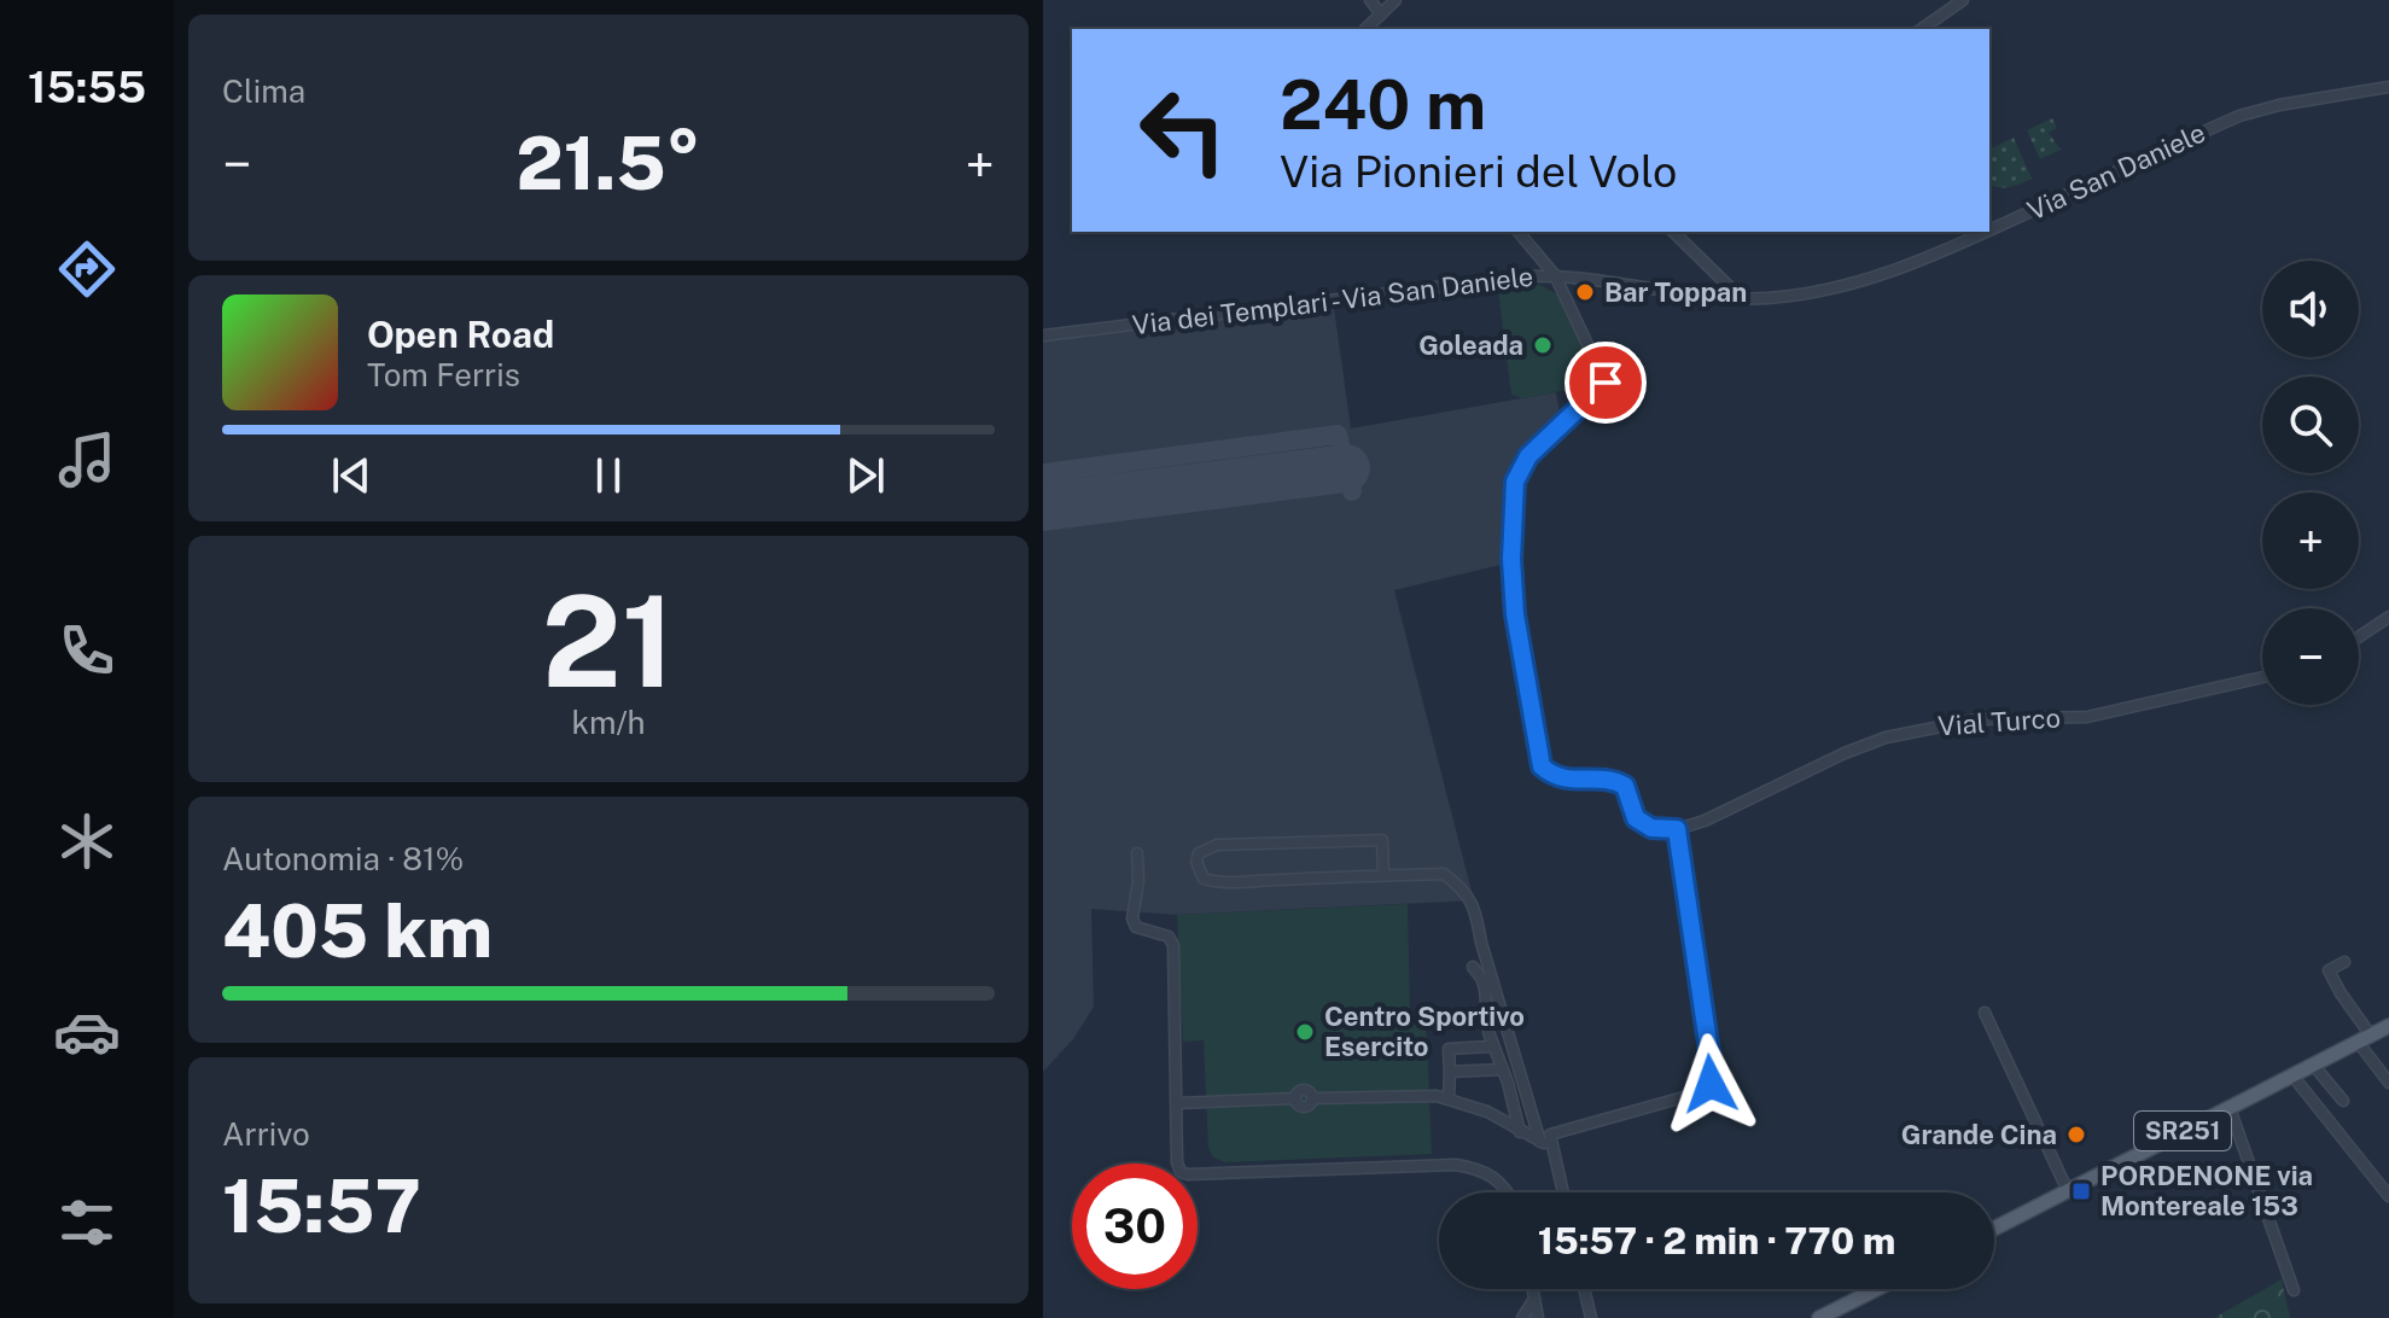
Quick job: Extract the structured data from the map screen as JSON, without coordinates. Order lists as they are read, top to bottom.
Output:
{
  "streets": {
    "main road": ["SR251"],
    "street": ["Via San Daniele", "Via dei Templari - Via San Daniele", "Vial Turco"]
  },
  "crossings": [
    ["Via San Daniele", "Via dei Templari - Via San Daniele"]
  ],
  "places": {
    "other": [
      "Bar Toppan",
      "Goleada",
      "Centro Sportivo Esercito",
      "Grande Cina"
    ],
    "transit": ["PORDENONE via Montereale 153"]
  },
  "page": {
    "tabs": "15:55",
    "tile": [
      "Clima",
      ["21", "km/h"],
      ["Autonomia · 81%", "405 km"],
      ["Arrivo", "15:57"]
    ],
    "turn": ["240 m", "Via Pionieri del Volo"],
    "heat": ["−", "21.5°", "+"],
    "map_buttons": ["+", "−"],
    "song": ["Open Road", "Tom Ferris"],
    "limit": "30",
    "trip": "15:57 · 2 min · 770 m"
  }
}
